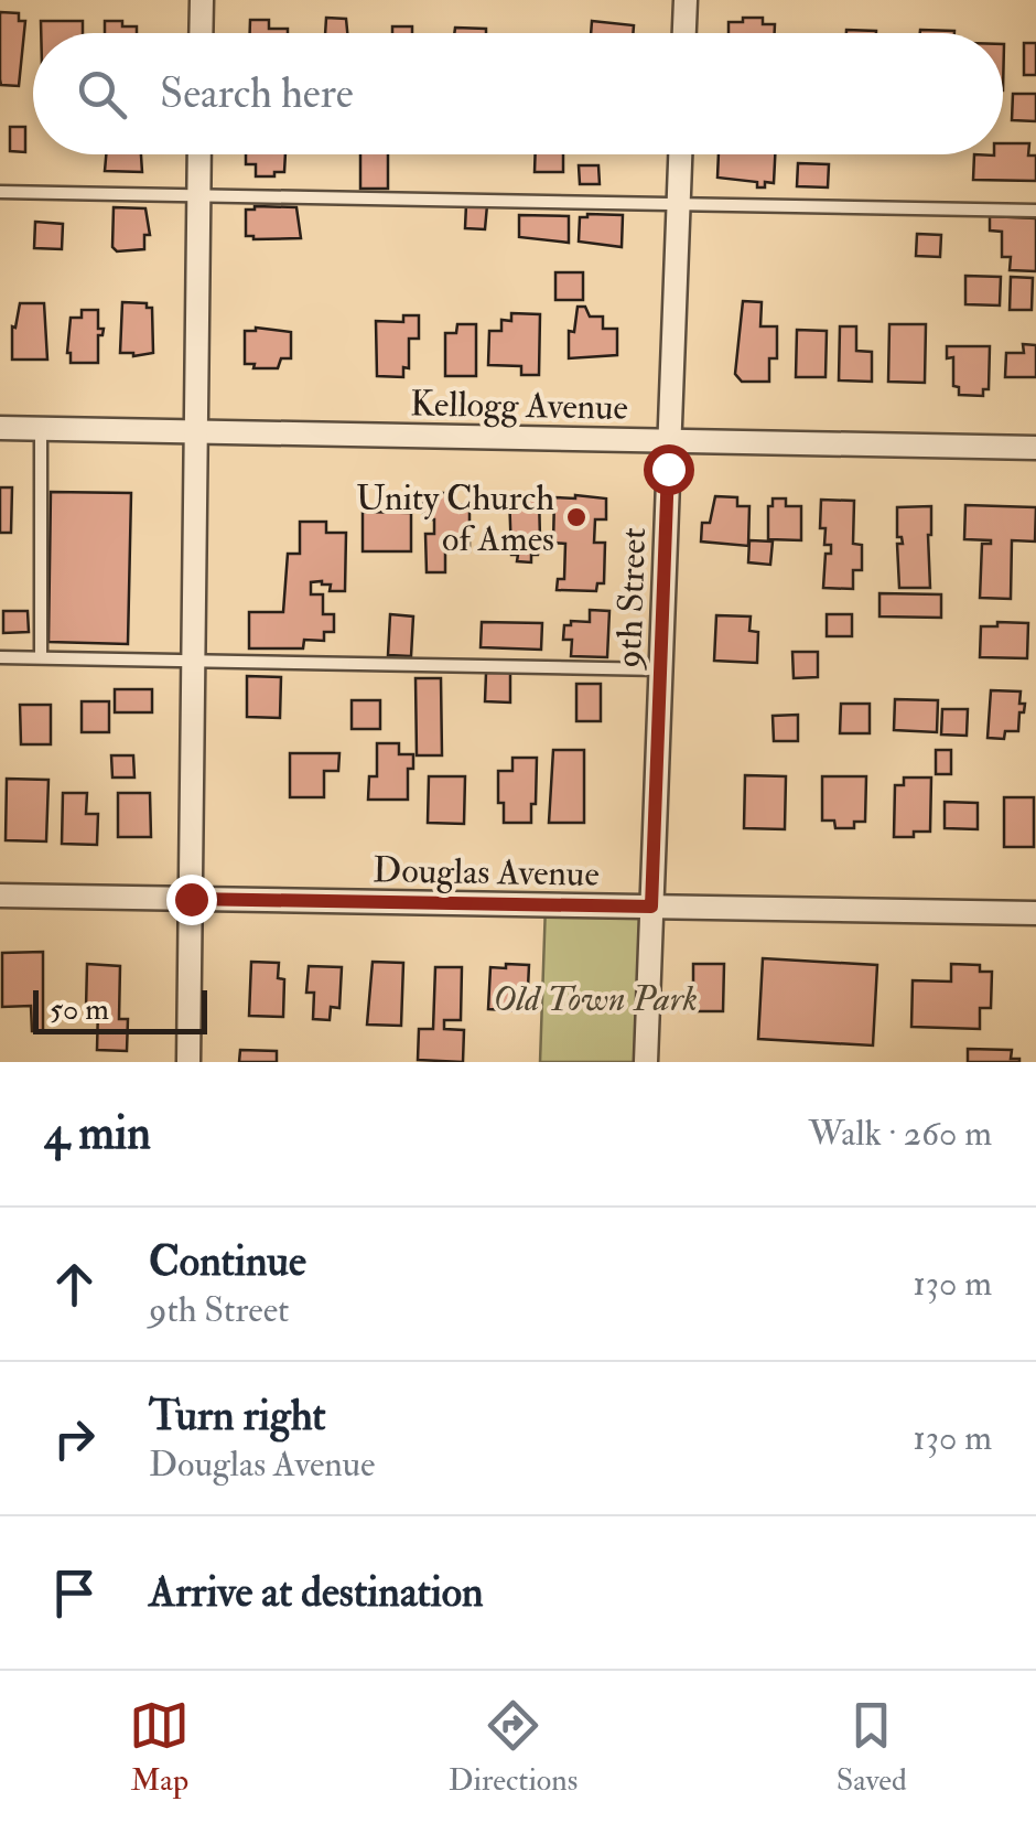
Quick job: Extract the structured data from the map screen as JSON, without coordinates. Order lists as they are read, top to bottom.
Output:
{
  "streets": {
    "street": ["Kellogg Avenue", "9th Street", "Douglas Avenue"]
  },
  "crossings": [
    ["Kellogg Avenue", "9th Street"],
    ["9th Street", "Douglas Avenue"]
  ],
  "parks": ["Old Town Park"],
  "places": ["Unity Church of Ames"],
  "scale_bar": "50 m",
  "page": {
    "search": "Search here",
    "scale": "50 m",
    "heading": ["4 min", "Walk · 260 m"],
    "list": [
      ["Continue", "9th Street", "130 m"],
      ["Turn right", "Douglas Avenue", "130 m"],
      "Arrive at destination"
    ],
    "nav": ["Map", "Directions", "Saved"]
  }
}
